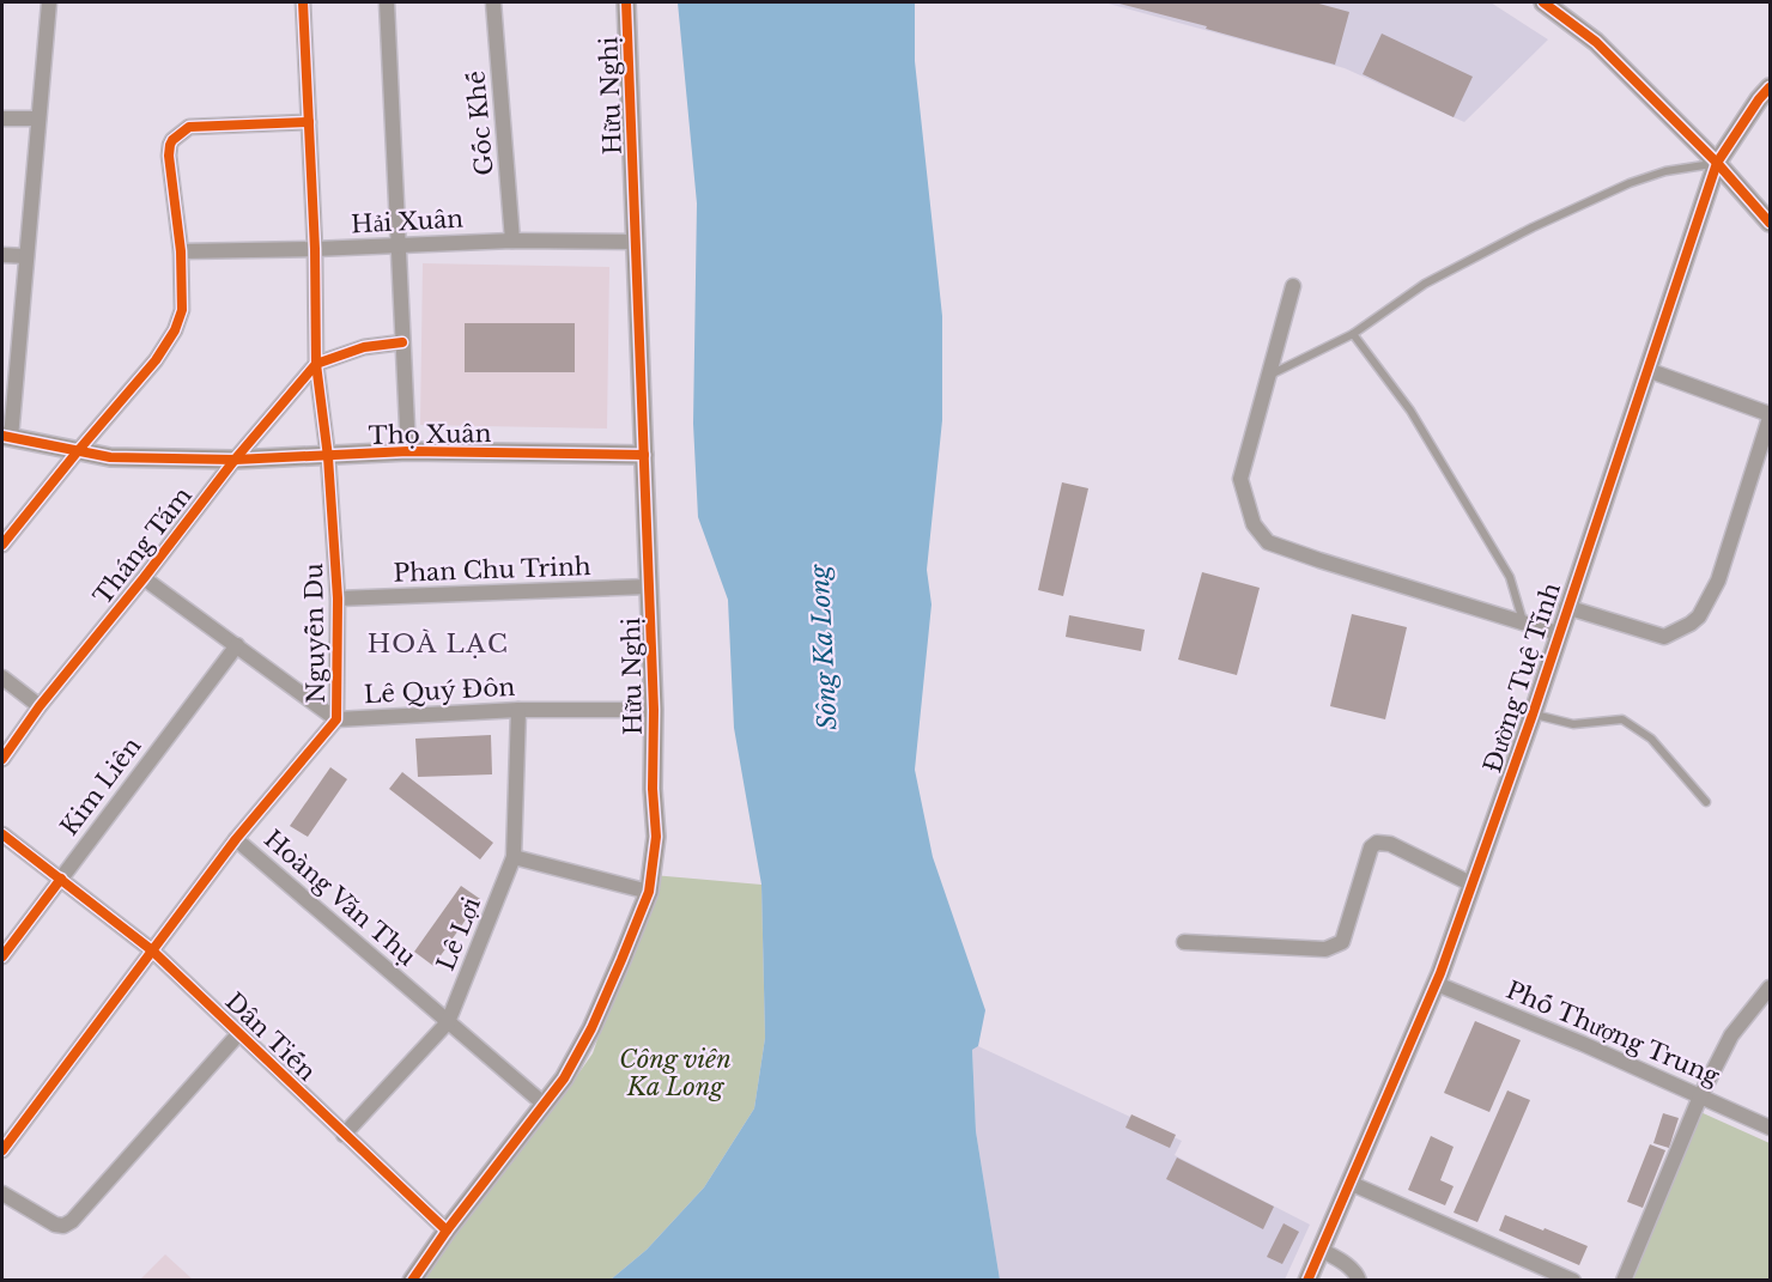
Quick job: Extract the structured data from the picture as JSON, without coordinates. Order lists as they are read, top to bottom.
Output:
{
  "streets": {
    "street": [
      "Hữu Nghị",
      "Gốc Khế",
      "Hải Xuân",
      "Thọ Xuân",
      "Tháng Tám",
      "Phan Chu Trinh",
      "Nguyễn Du",
      "Đường Tuệ Tĩnh",
      "Lê Quý Đôn",
      "Kim Liên",
      "Hoàng Văn Thụ",
      "Lê Lợi",
      "Phố Thượng Trung",
      "Dân Tiến"
    ]
  },
  "crossings": [
    ["Hữu Nghị", "Hải Xuân"],
    ["Hữu Nghị", "Thọ Xuân"],
    ["Hữu Nghị", "Phan Chu Trinh"],
    ["Hữu Nghị", "Lê Quý Đôn"],
    ["Hữu Nghị", "Hoàng Văn Thụ"],
    ["Hữu Nghị", "Dân Tiến"],
    ["Gốc Khế", "Hải Xuân"],
    ["Hải Xuân", "Nguyễn Du"],
    ["Thọ Xuân", "Tháng Tám"],
    ["Thọ Xuân", "Nguyễn Du"],
    ["Tháng Tám", "Nguyễn Du"],
    ["Tháng Tám", "Lê Quý Đôn"],
    ["Phan Chu Trinh", "Nguyễn Du"],
    ["Nguyễn Du", "Lê Quý Đôn"],
    ["Nguyễn Du", "Hoàng Văn Thụ"],
    ["Nguyễn Du", "Dân Tiến"],
    ["Đường Tuệ Tĩnh", "Phố Thượng Trung"],
    ["Lê Quý Đôn", "Kim Liên"],
    ["Lê Quý Đôn", "Lê Lợi"],
    ["Kim Liên", "Dân Tiến"],
    ["Hoàng Văn Thụ", "Lê Lợi"],
    ["Lê Lợi", "Dân Tiến"]
  ],
  "districts": ["HOÀ LẠC"],
  "water": ["Sông Ka Long"],
  "parks": ["Công viên Ka Long"]
}
